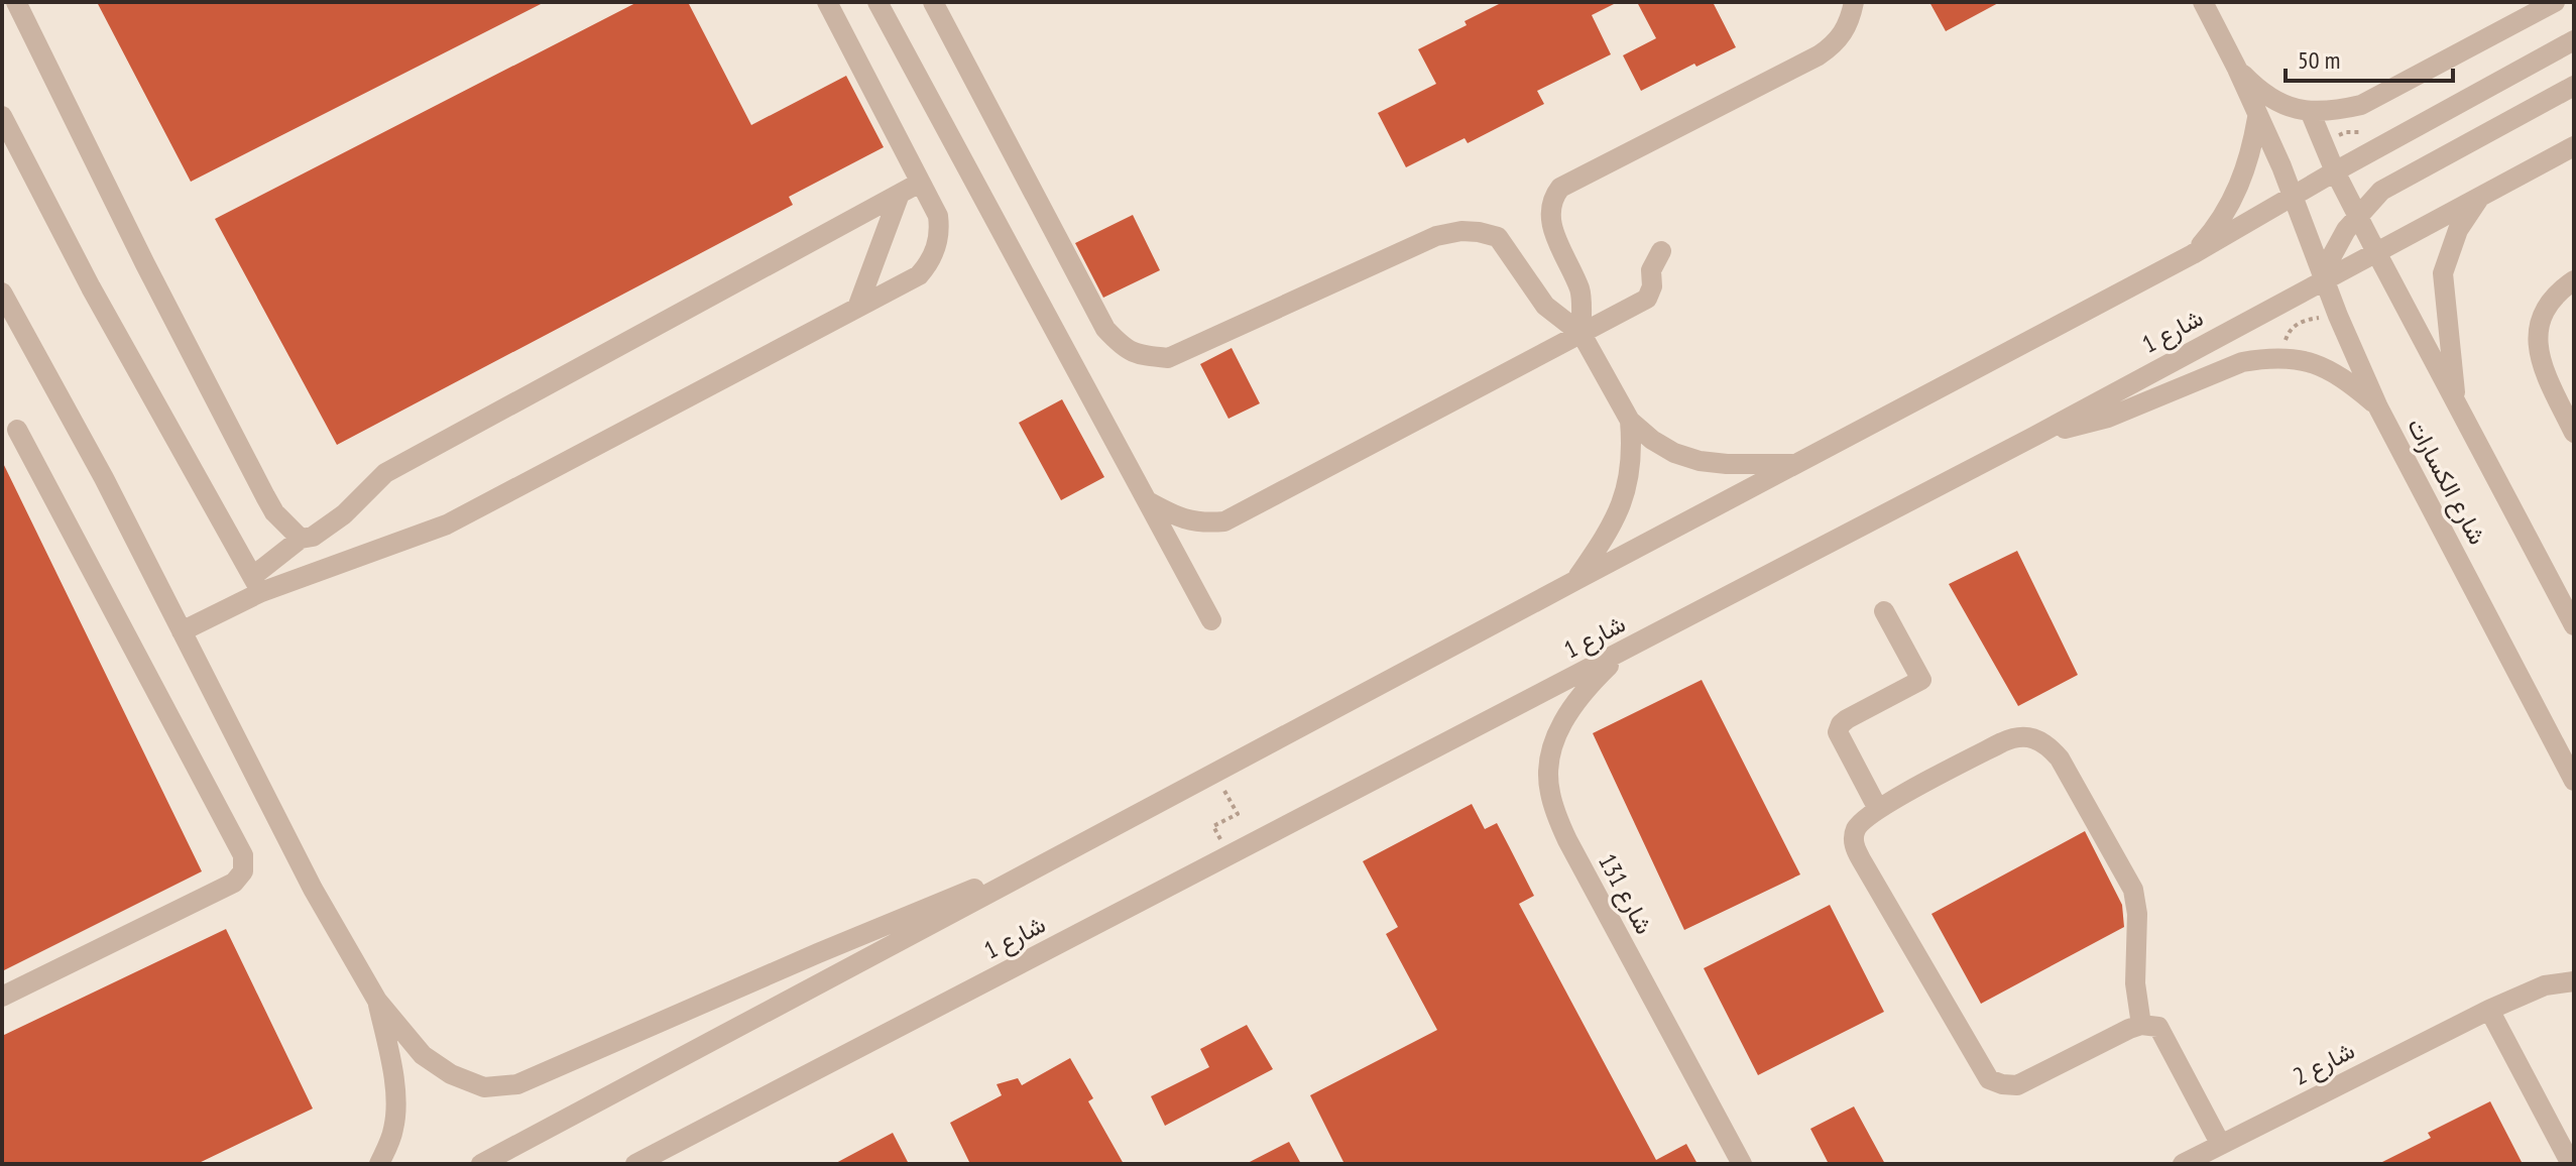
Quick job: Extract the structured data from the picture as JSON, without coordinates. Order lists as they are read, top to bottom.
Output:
{
  "streets": {
    "street": [
      "شارع 1",
      "شارع الكسارات",
      "شارع 131",
      "شارع 2"
    ]
  },
  "crossings": [
    ["شارع 1", "شارع الكسارات"],
    ["شارع 1", "شارع 131"]
  ],
  "scale_bar": "50 m"
}
